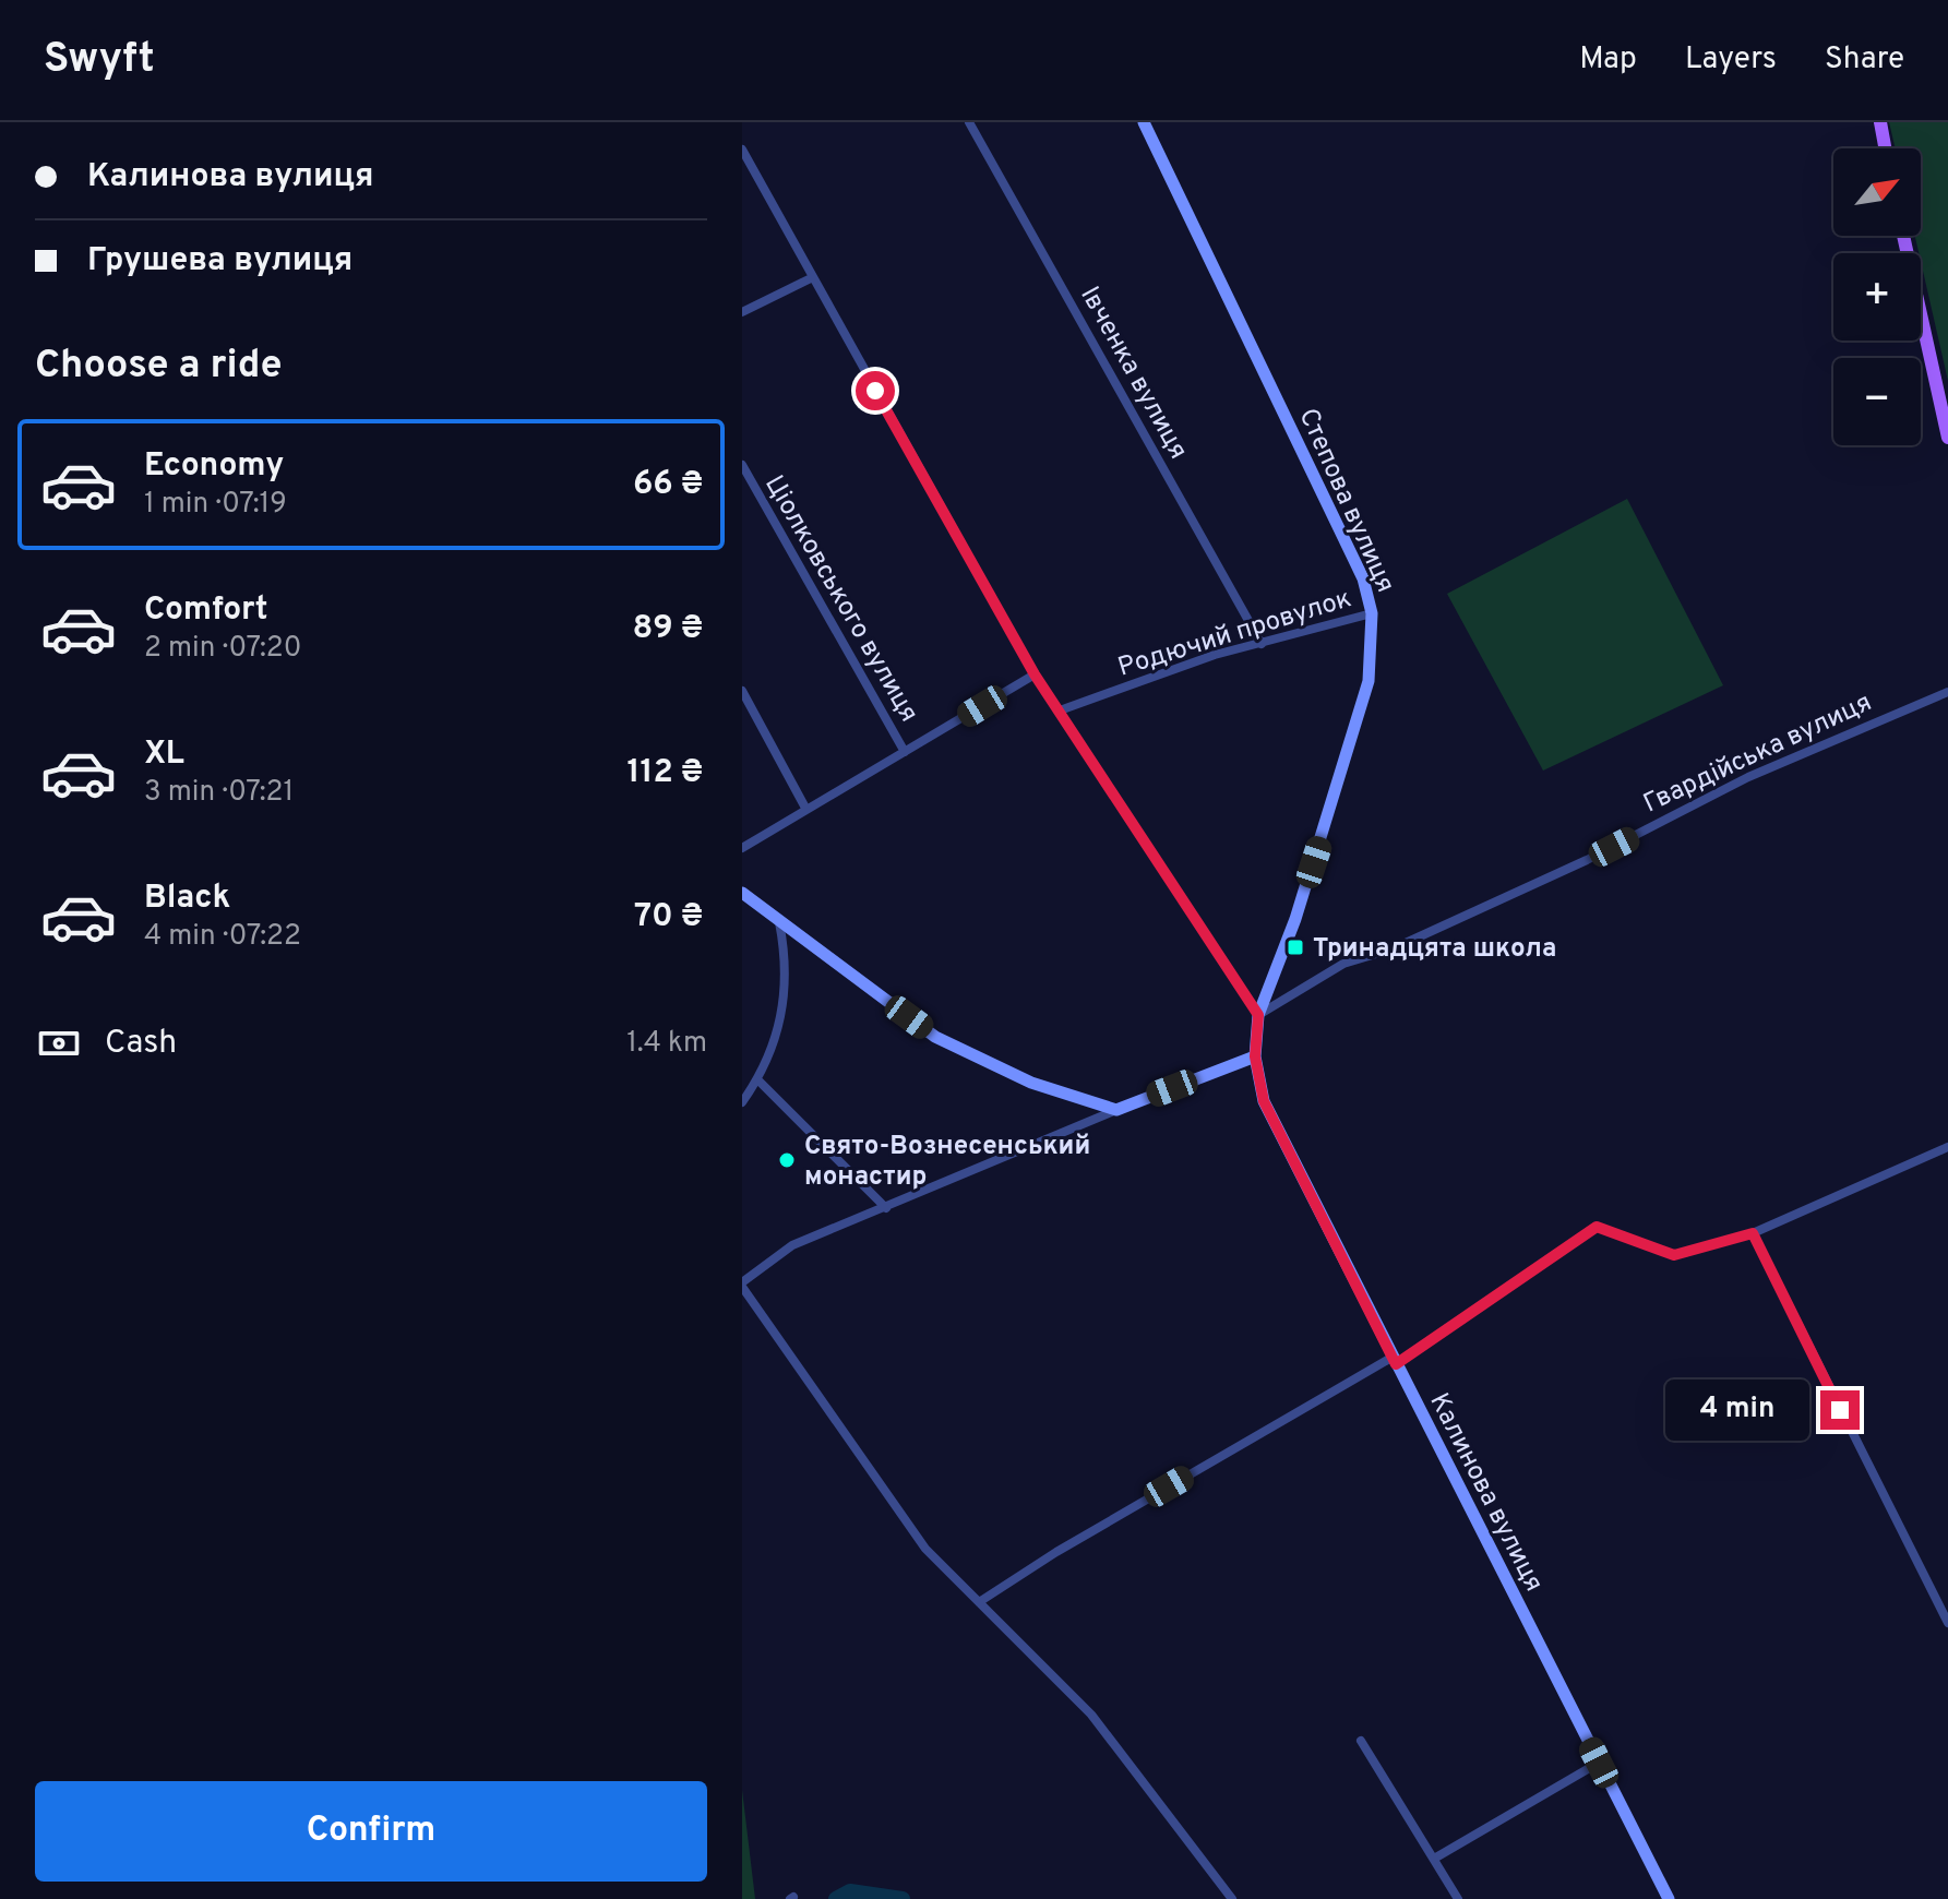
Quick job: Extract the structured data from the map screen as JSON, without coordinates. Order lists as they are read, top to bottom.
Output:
{
  "streets": {
    "street": [
      "Івченка вулиця",
      "Степова вулиця",
      "Ціолковського вулиця",
      "Родючий провулок",
      "Гвардійська вулиця",
      "Калинова вулиця"
    ]
  },
  "crossings": [
    ["Івченка вулиця", "Родючий провулок"],
    ["Степова вулиця", "Родючий провулок"],
    ["Степова вулиця", "Гвардійська вулиця"],
    ["Степова вулиця", "Калинова вулиця"],
    ["Гвардійська вулиця", "Калинова вулиця"]
  ],
  "places": {
    "transit": ["Тринадцята школа"],
    "other": ["Cвято-Вознесенський монастир"]
  },
  "north": "top right",
  "page": {
    "header": "Swyft",
    "nav": ["Map", "Layers", "Share"],
    "banner": ["Калинова вулиця", "Грушева вулиця"],
    "map_buttons": ["+", "−"],
    "heading": "Choose a ride",
    "list": [
      {
        "name": "Economy",
        "note": "1 min · 07:19",
        "value": "66 ₴"
      },
      {
        "name": "Comfort",
        "note": "2 min · 07:20",
        "value": "89 ₴"
      },
      {
        "name": "XL",
        "note": "3 min · 07:21",
        "value": "112 ₴"
      },
      {
        "name": "Black",
        "note": "4 min · 07:22",
        "value": "70 ₴"
      }
    ],
    "pay": ["Cash", "1.4 km"],
    "bubble": "4 min",
    "buttons": "Confirm"
  }
}
